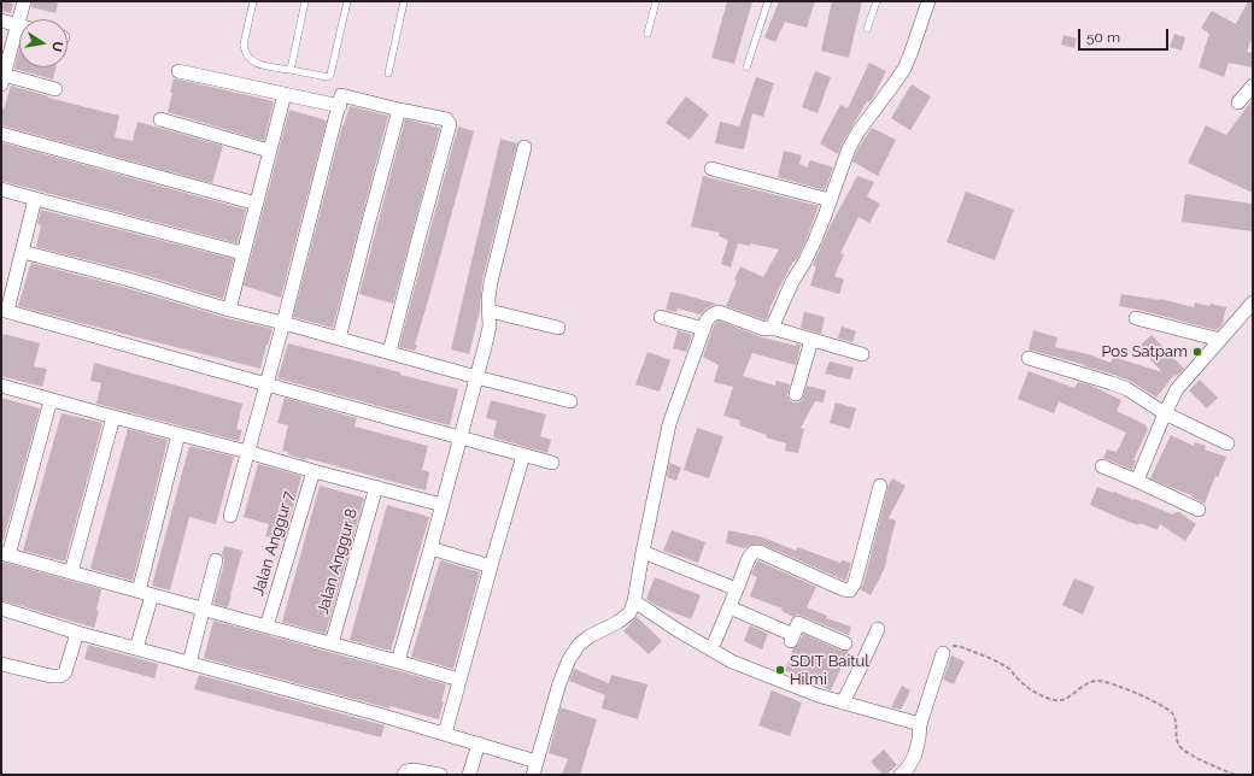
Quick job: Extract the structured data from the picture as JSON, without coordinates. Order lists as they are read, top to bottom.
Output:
{
  "streets": {
    "street": ["Jalan Anggur 7", "Jalan Anggur 8"]
  },
  "places": ["Pos Satpam", "SDIT Baitul Hilmi"],
  "scale_bar": "50 m",
  "north": "right"
}
